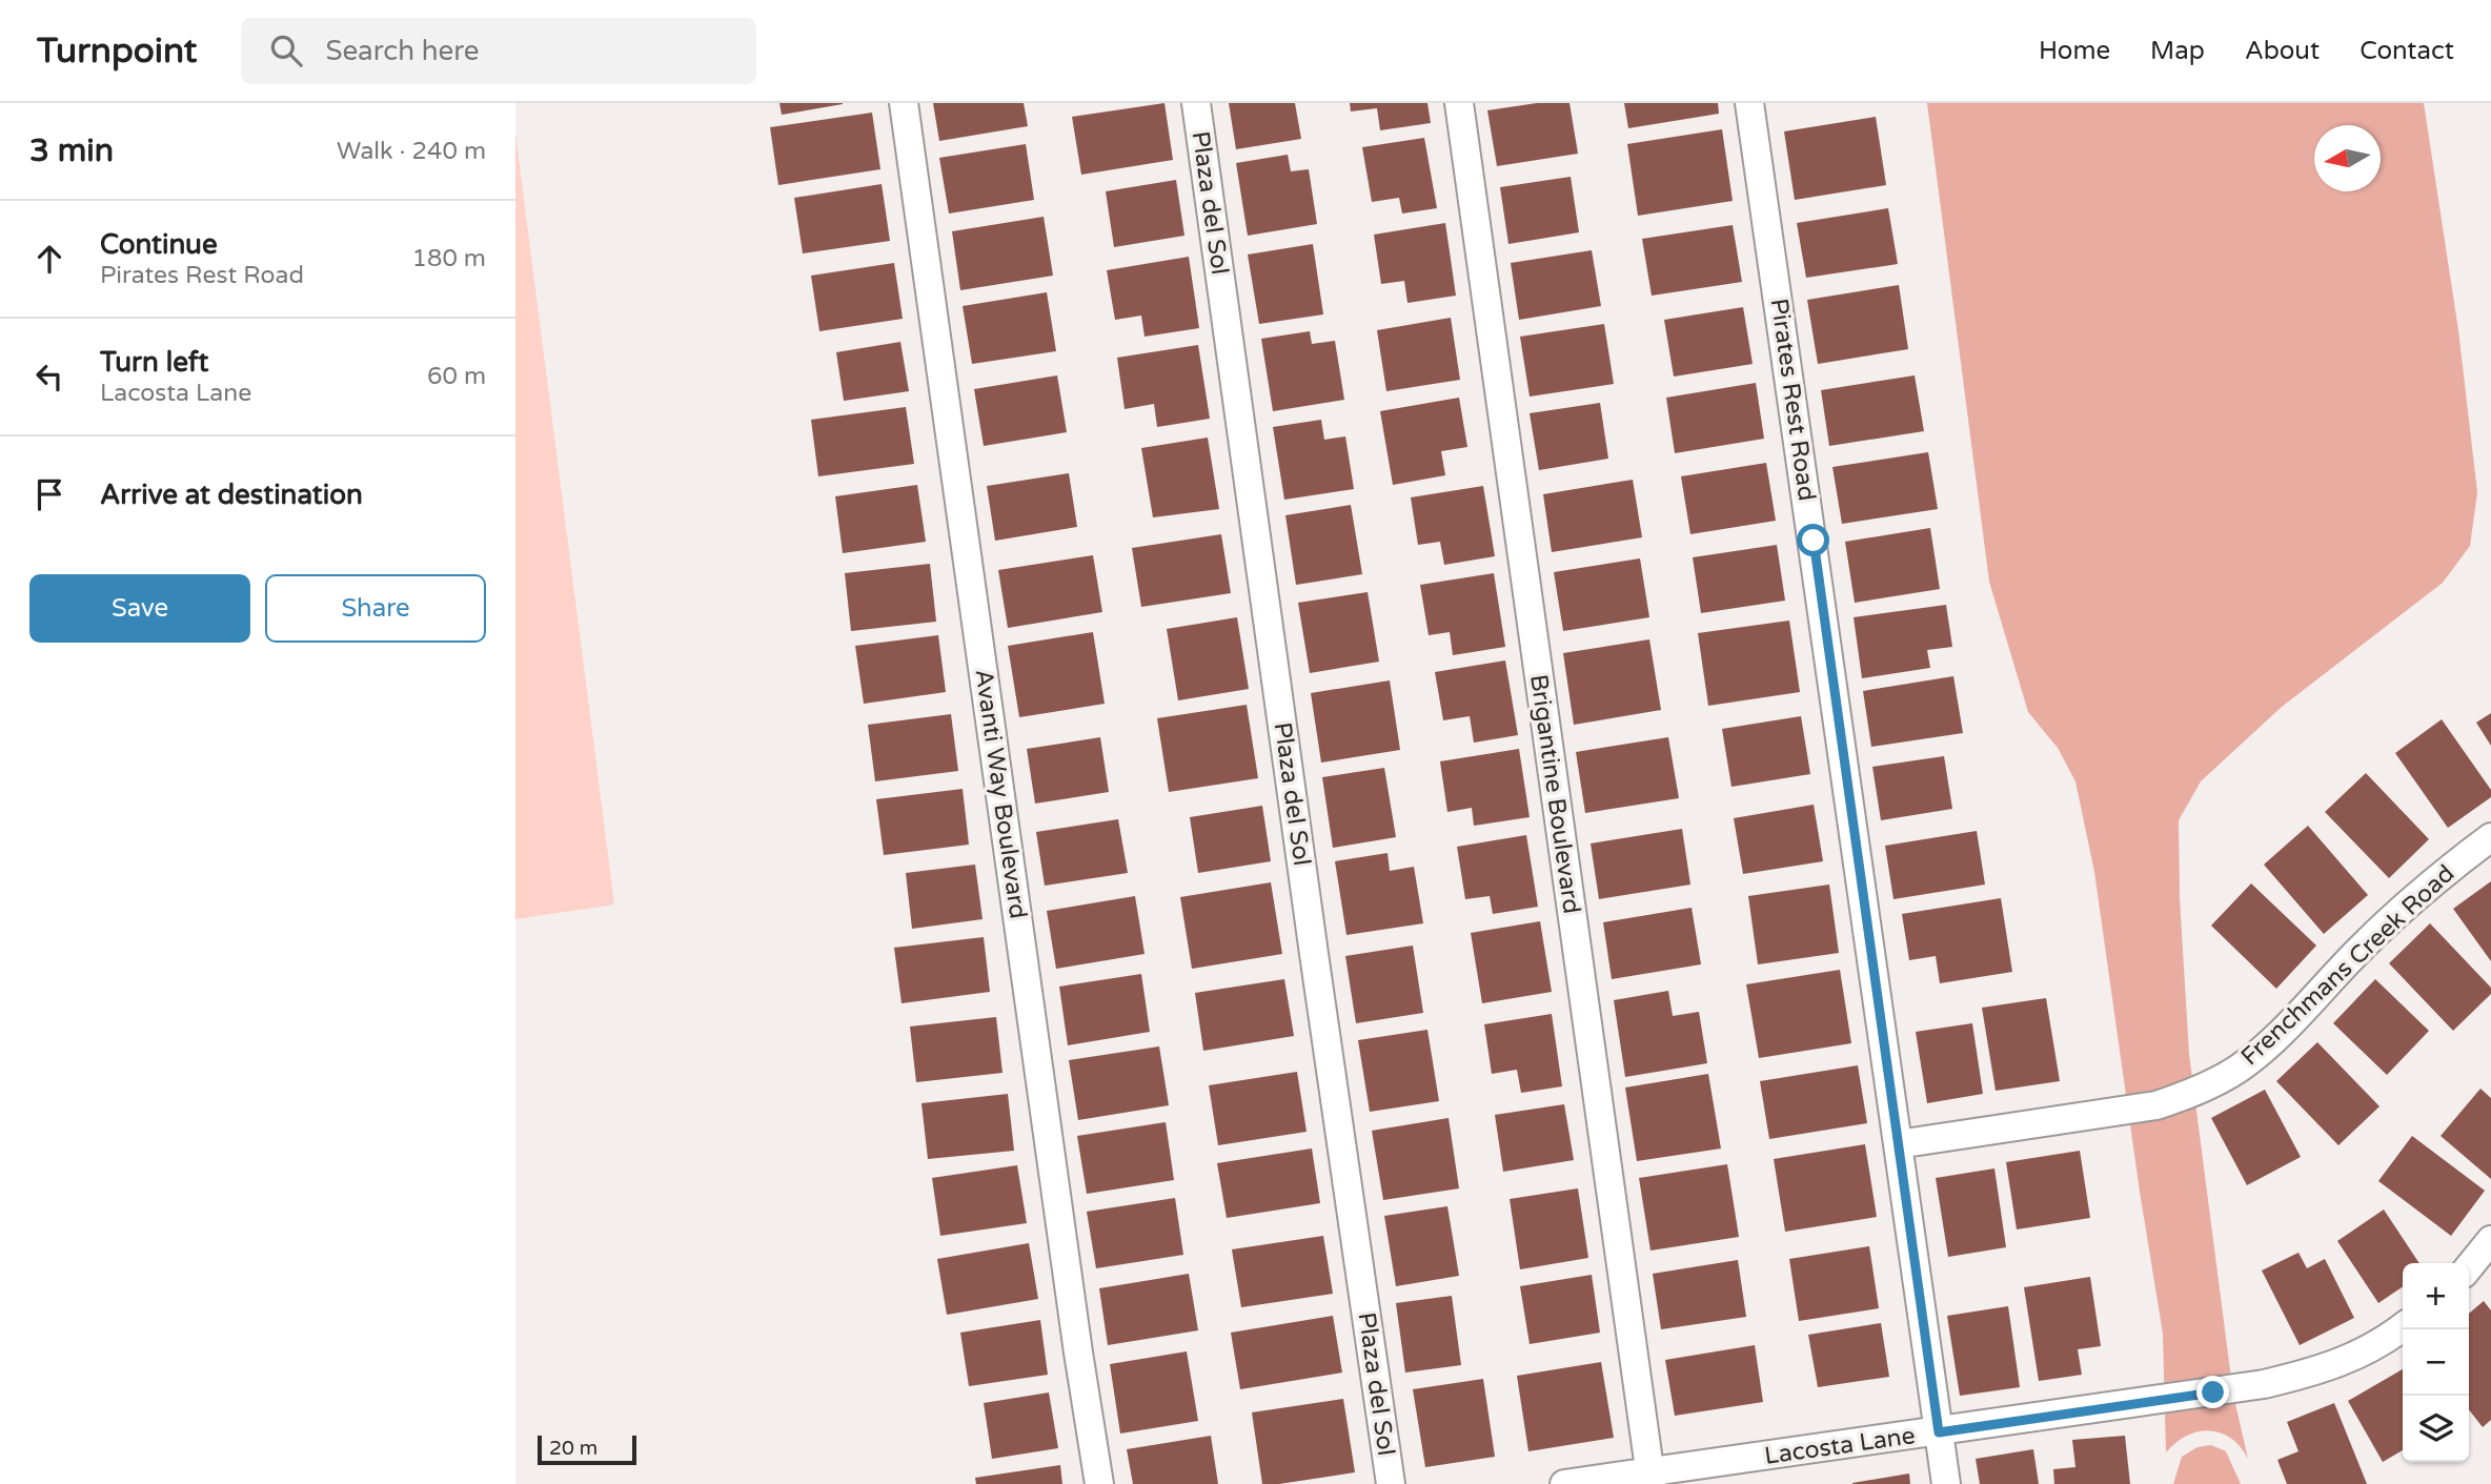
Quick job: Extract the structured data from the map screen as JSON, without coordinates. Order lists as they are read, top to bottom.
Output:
{
  "streets": {
    "street": [
      "Plaza del Sol",
      "Pirates Rest Road",
      "Avanti Way Boulevard",
      "Brigantine Boulevard",
      "Frenchmans Creek Road",
      "Lacosta Lane"
    ]
  },
  "crossings": [
    ["Pirates Rest Road", "Frenchmans Creek Road"],
    ["Pirates Rest Road", "Lacosta Lane"],
    ["Brigantine Boulevard", "Lacosta Lane"]
  ],
  "scale_bar": "20 m",
  "north": "left",
  "page": {
    "header": "Turnpoint",
    "search": "Search here",
    "nav": [
      "Home",
      "Map",
      "About",
      "Contact"
    ],
    "heading": ["3 min", "Walk · 240 m"],
    "list": [
      ["Continue", "Pirates Rest Road", "180 m"],
      ["Turn left", "Lacosta Lane", "60 m"],
      "Arrive at destination"
    ],
    "buttons": ["Save", "Share"],
    "map_buttons": ["+", "−"],
    "scale": "20 m"
  }
}
